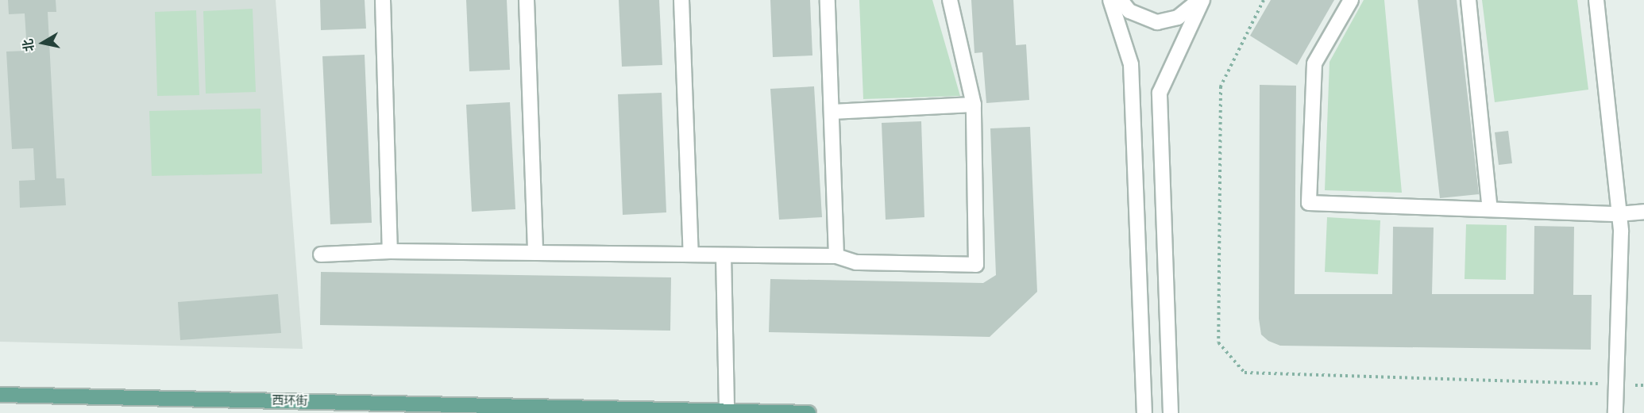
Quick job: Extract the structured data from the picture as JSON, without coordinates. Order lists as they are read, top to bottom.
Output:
{
  "streets": {
    "main road": ["西环街"]
  },
  "north": "left"
}
